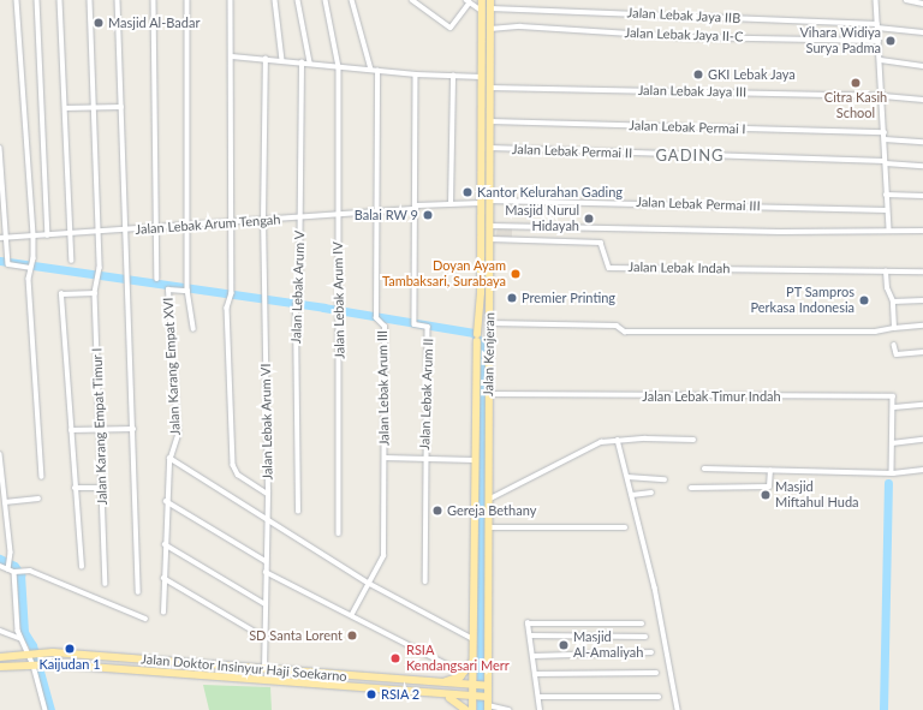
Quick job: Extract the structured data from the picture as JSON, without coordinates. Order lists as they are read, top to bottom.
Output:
{
  "streets": {
    "main road": ["Jalan Kenjeran", "Jalan Doktor Insinyur Haji Soekarno"],
    "street": [
      "Jalan Lebak Jaya IIB",
      "Jalan Lebak Jaya II-C",
      "Jalan Lebak Jaya III",
      "Jalan Lebak Permai I",
      "Jalan Lebak Permai II",
      "Jalan Lebak Permai III",
      "Jalan Lebak Arum Tengah",
      "Jalan Lebak Indah",
      "Jalan Lebak Arum V",
      "Jalan Lebak Arum IV",
      "Jalan Karang Empat XVI",
      "Jalan Lebak Arum III",
      "Jalan Lebak Arum II",
      "Jalan Lebak Timur Indah",
      "Jalan Lebak Arum VI",
      "Jalan Karang Empat Timur I"
    ]
  },
  "crossings": [
    ["Jalan Lebak Jaya IIB", "Jalan Kenjeran"],
    ["Jalan Lebak Jaya II-C", "Jalan Kenjeran"],
    ["Jalan Lebak Jaya III", "Jalan Kenjeran"],
    ["Jalan Lebak Permai I", "Jalan Kenjeran"],
    ["Jalan Lebak Permai II", "Jalan Kenjeran"],
    ["Jalan Lebak Permai III", "Jalan Kenjeran"],
    ["Jalan Lebak Arum Tengah", "Jalan Lebak Arum V"],
    ["Jalan Lebak Arum Tengah", "Jalan Lebak Arum IV"],
    ["Jalan Lebak Arum Tengah", "Jalan Kenjeran"],
    ["Jalan Lebak Arum Tengah", "Jalan Karang Empat XVI"],
    ["Jalan Lebak Arum Tengah", "Jalan Lebak Arum III"],
    ["Jalan Lebak Arum Tengah", "Jalan Lebak Arum II"],
    ["Jalan Lebak Arum Tengah", "Jalan Lebak Arum VI"],
    ["Jalan Lebak Arum Tengah", "Jalan Karang Empat Timur I"],
    ["Jalan Lebak Indah", "Jalan Kenjeran"],
    ["Jalan Kenjeran", "Jalan Lebak Timur Indah"],
    ["Jalan Kenjeran", "Jalan Doktor Insinyur Haji Soekarno"]
  ],
  "districts": ["GADING"],
  "places": [
    "Masjid Al-Badar",
    "Vihara Widiya Surya Padma",
    "GKI Lebak Jaya",
    "Citra Kasih School",
    "Kantor Kelurahan Gading",
    "Balai RW 9",
    "Masjid Nurul Hidayah",
    "Doyan Ayam Tambaksari, Surabaya",
    "Premier Printing",
    "PT Sampros Perkasa Indonesia",
    "Masjid Miftahul Huda",
    "Gereja Bethany",
    "SD Santa Lorent",
    "Masjid Al-Amaliyah",
    "Kaijudan 1",
    "RSIA Kendangsari Merr",
    "RSIA 2"
  ]
}
